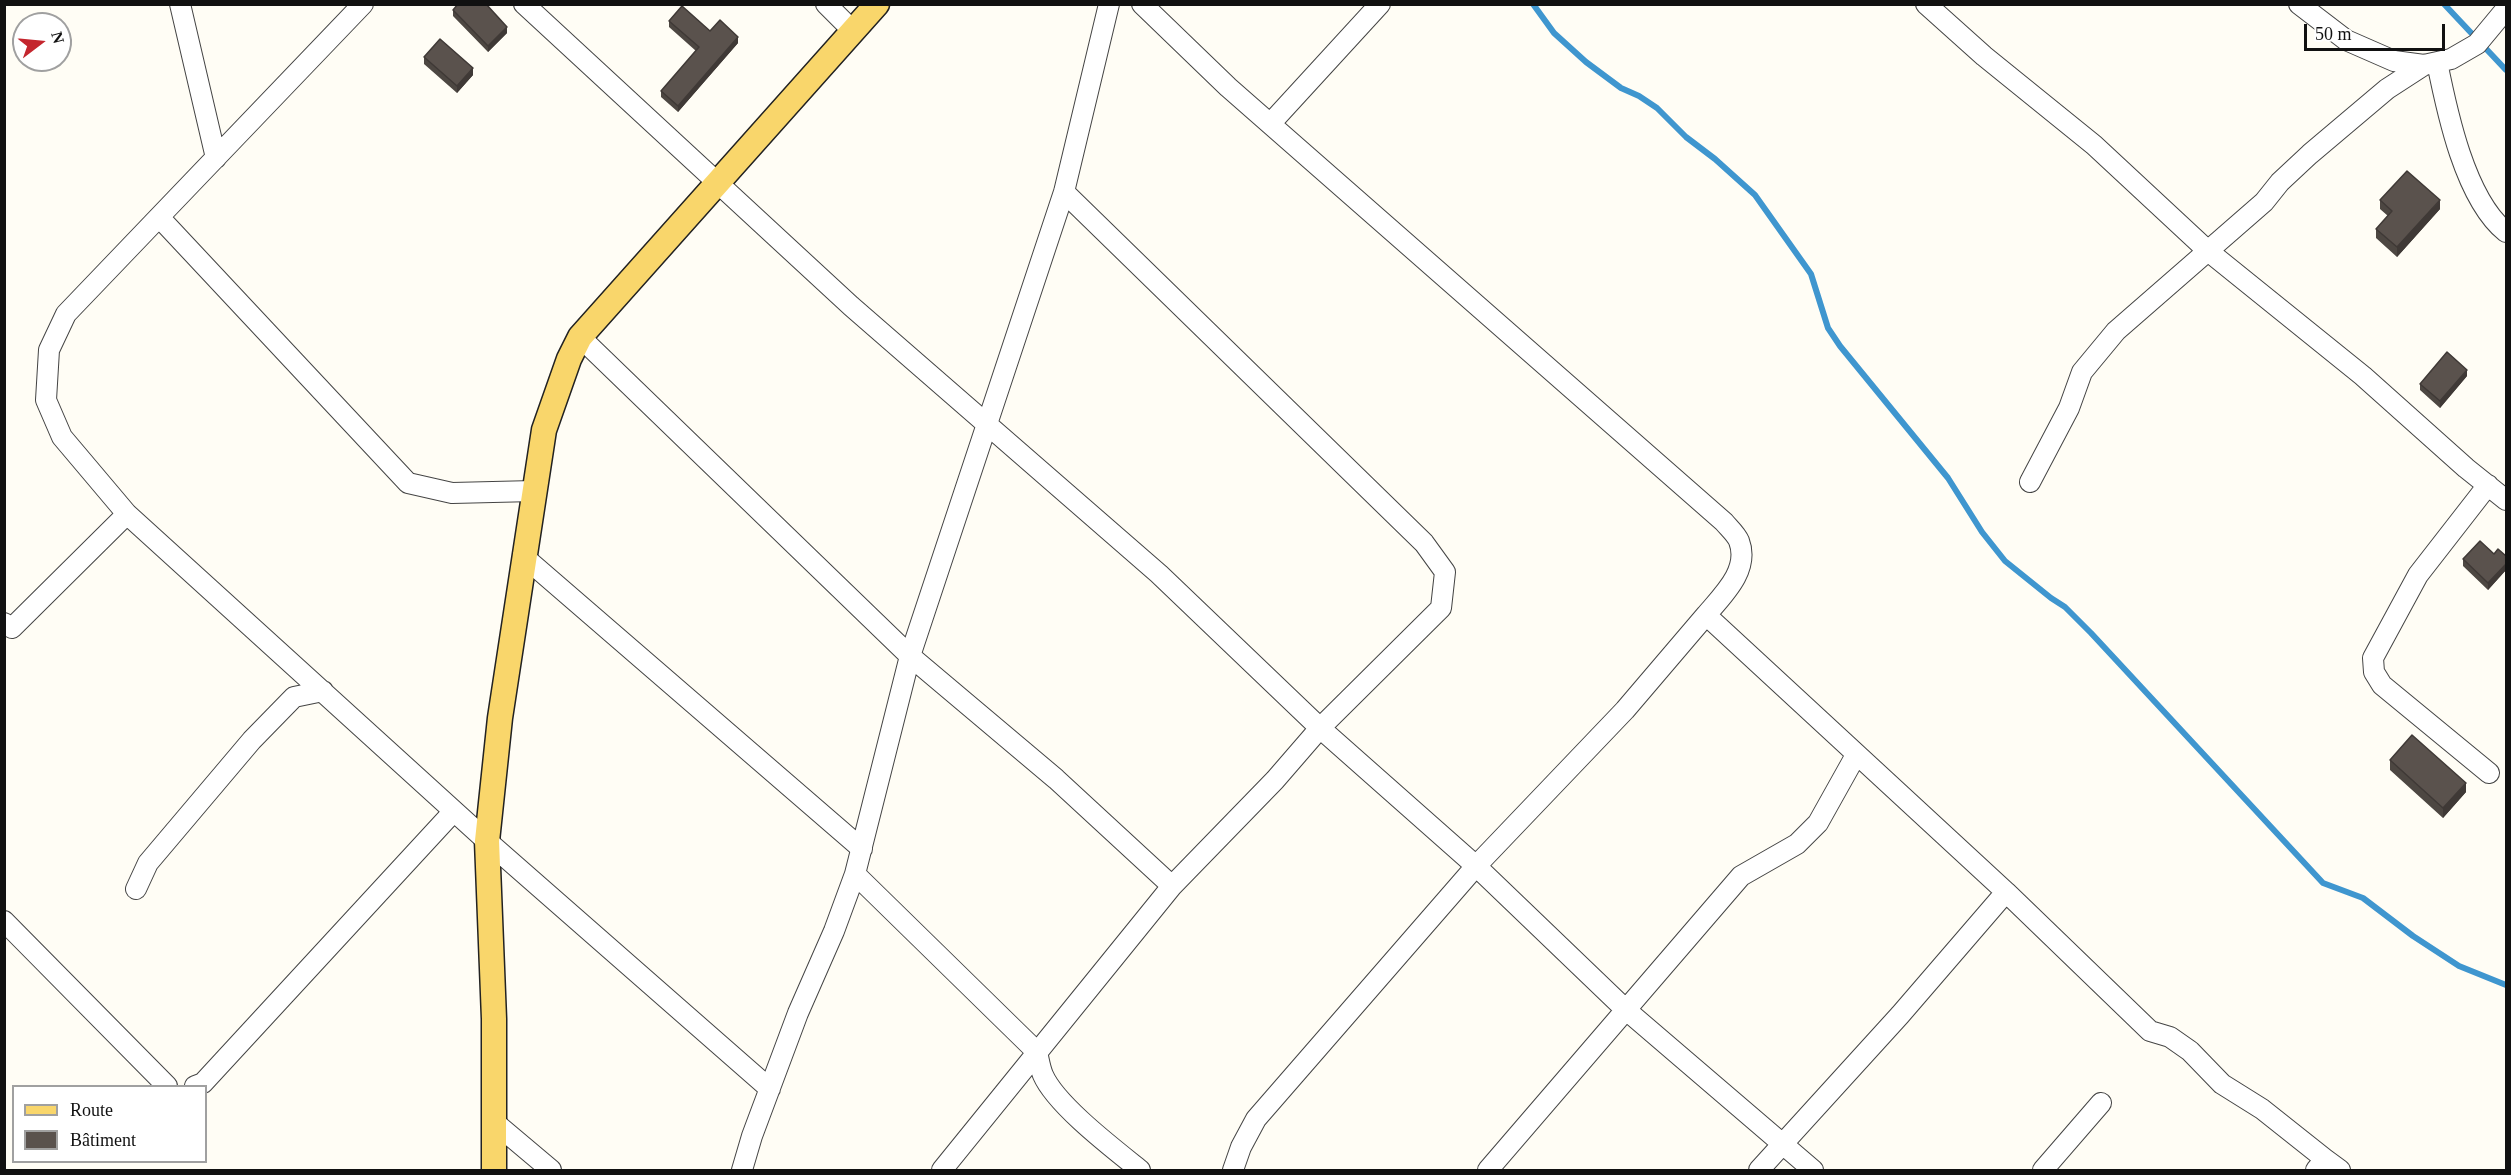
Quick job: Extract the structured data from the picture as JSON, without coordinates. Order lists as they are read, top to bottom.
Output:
{
  "legend": ["Route", "Bâtiment"],
  "scale_bar": "50 m",
  "north": "right"
}
